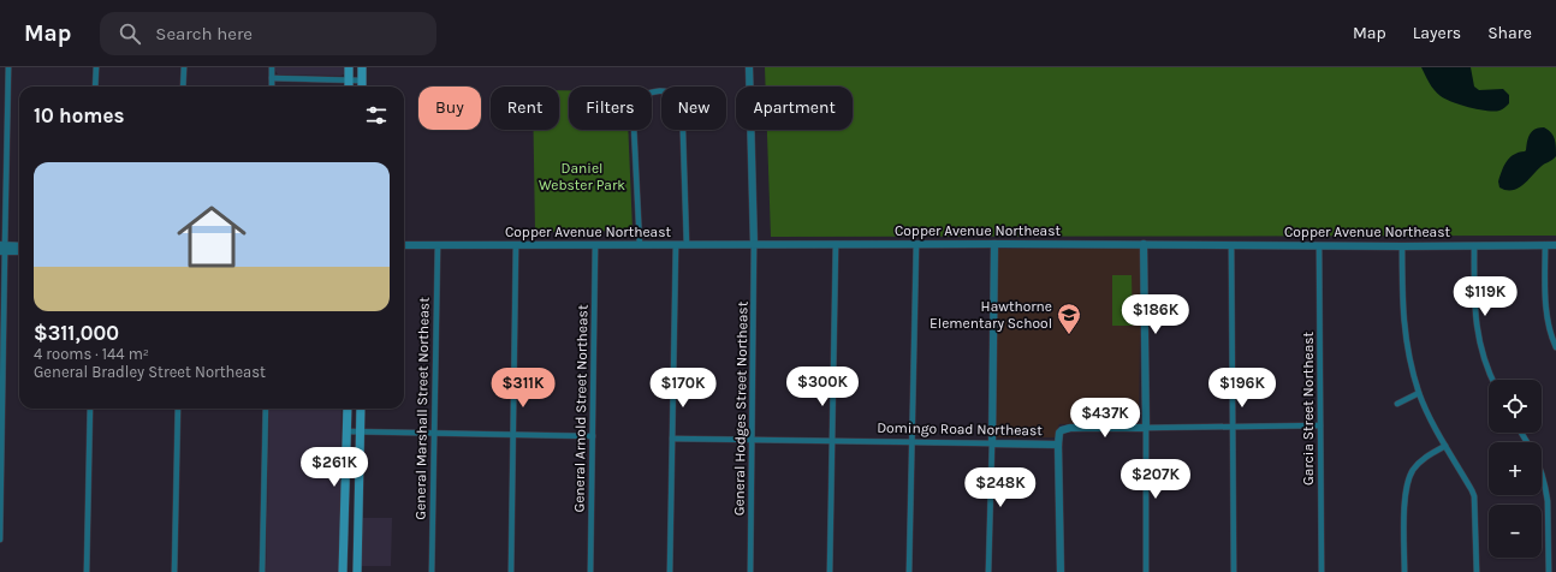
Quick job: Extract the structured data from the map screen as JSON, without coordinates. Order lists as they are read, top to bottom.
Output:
{
  "streets": {
    "street": [
      "Copper Avenue Northeast",
      "General Marshall Street Northeast",
      "General Arnold Street Northeast",
      "General Hodges Street Northeast",
      "Garcia Street Northeast",
      "Domingo Road Northeast"
    ]
  },
  "crossings": [
    ["Copper Avenue Northeast", "General Marshall Street Northeast"],
    ["Copper Avenue Northeast", "General Arnold Street Northeast"],
    ["Copper Avenue Northeast", "General Hodges Street Northeast"],
    ["Copper Avenue Northeast", "Garcia Street Northeast"],
    ["General Hodges Street Northeast", "Domingo Road Northeast"],
    ["Garcia Street Northeast", "Domingo Road Northeast"]
  ],
  "parks": ["Daniel Webster Park"],
  "places": {
    "school or university": ["Hawthorne Elementary School"]
  },
  "page": {
    "header": "Map",
    "search": "Search here",
    "nav": ["Map", "Layers", "Share"],
    "chip": [
      "Buy",
      "Rent",
      "Filters",
      "New",
      "Apartment"
    ],
    "heading": "10 homes",
    "list": [
      {
        "name": "$311,000",
        "note": "4 rooms · 144 m² · General Bradley Street Northeast"
      }
    ],
    "price": [
      "$119K",
      "$186K",
      "$300K",
      "$311K",
      "$170K",
      "$196K",
      "$437K",
      "$261K",
      "$207K",
      "$248K"
    ],
    "map_buttons": ["+", "−"]
  }
}
